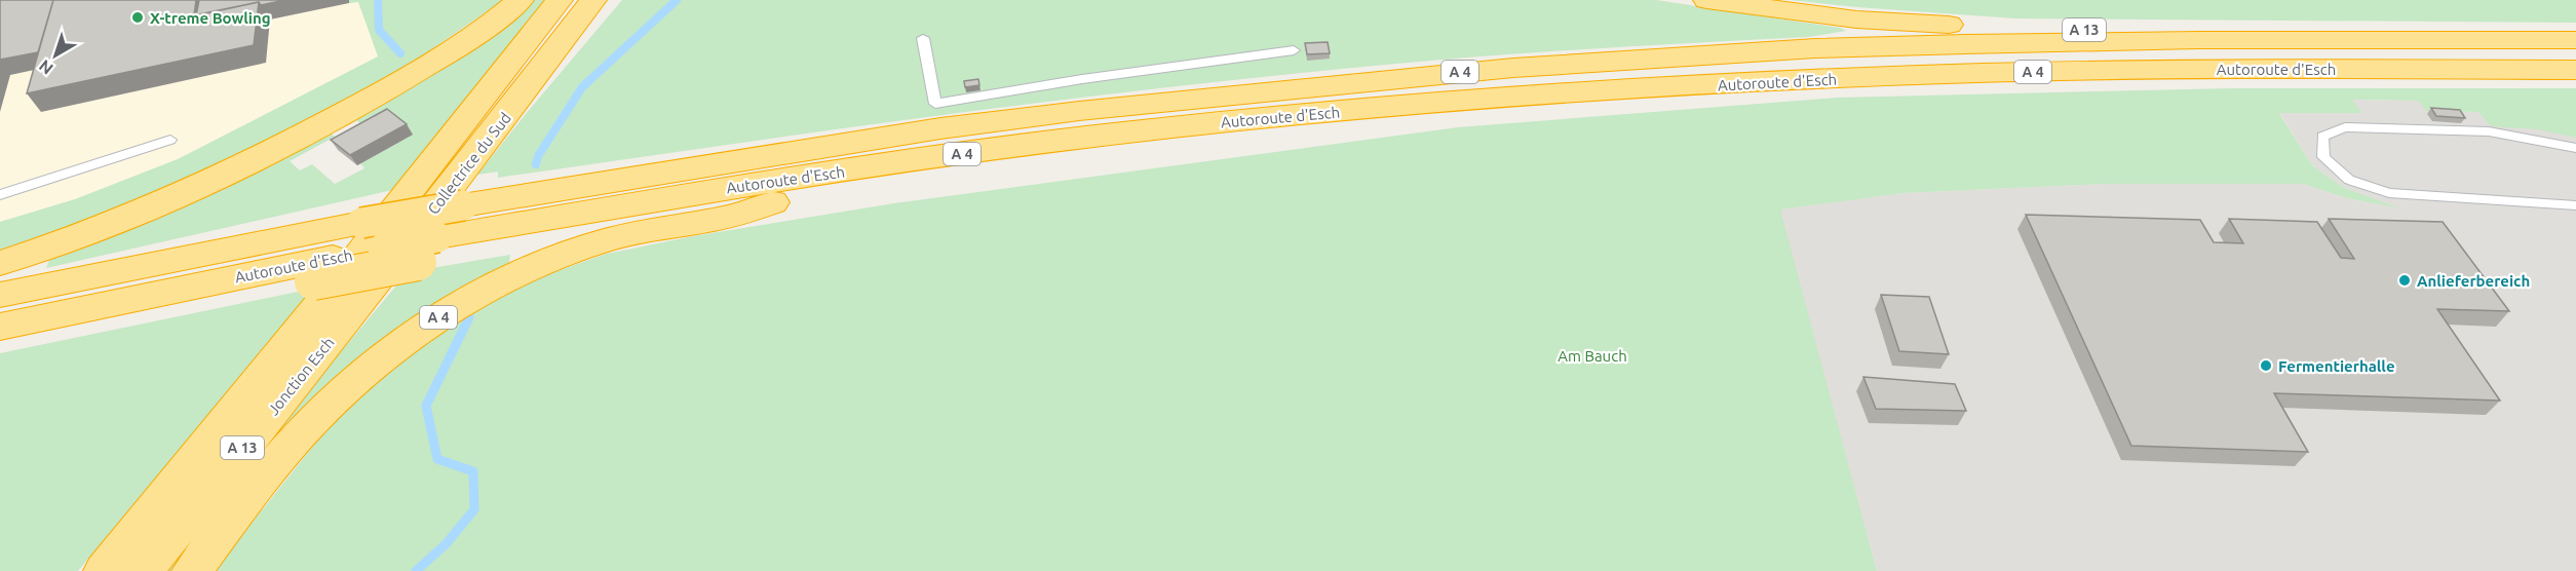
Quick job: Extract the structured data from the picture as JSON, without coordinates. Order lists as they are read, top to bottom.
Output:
{
  "streets": {
    "highway": [
      "A 13",
      "Autoroute d'Esch",
      "A 4",
      "Collectrice du Sud",
      "Jonction Esch"
    ]
  },
  "crossings": [
    ["A 13", "Autoroute d'Esch"],
    ["Autoroute d'Esch", "A 4"],
    ["Collectrice du Sud", "Jonction Esch"]
  ],
  "parks": ["Am Bauch"],
  "places": ["X-treme Bowling", "Anlieferbereich", "Fermentierhalle"],
  "north": "bottom left"
}
